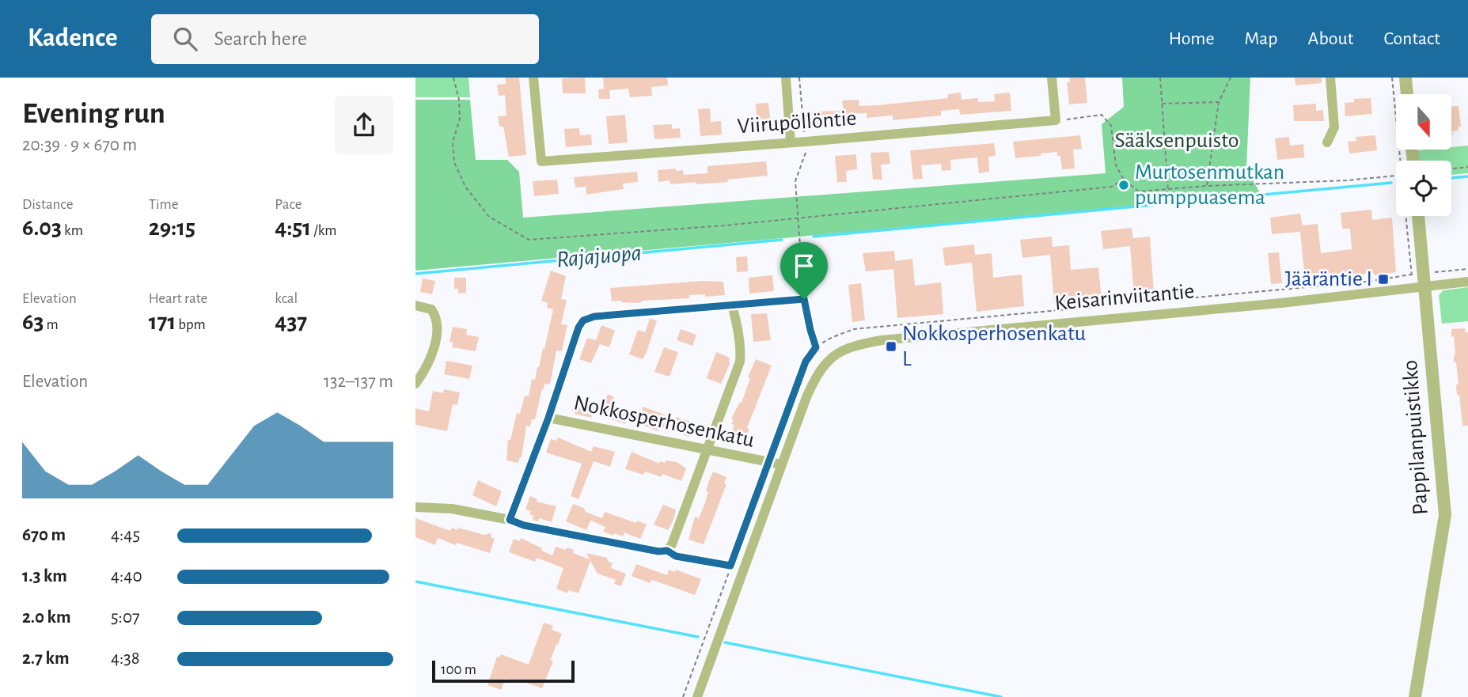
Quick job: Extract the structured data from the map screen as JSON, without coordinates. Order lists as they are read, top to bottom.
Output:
{
  "streets": {
    "street": [
      "Viirupöllöntie",
      "Keisarinviitantie",
      "Nokkosperhosenkatu",
      "Pappilanpuistikko"
    ]
  },
  "crossings": [
    ["Keisarinviitantie", "Nokkosperhosenkatu"],
    ["Keisarinviitantie", "Pappilanpuistikko"]
  ],
  "water": ["Rajajuopa"],
  "parks": ["Sääksenpuisto"],
  "places": {
    "other": ["Murtosenmutkan pumppuasema"],
    "transit": ["Jääräntie I", "Nokkosperhosenkatu L"]
  },
  "scale_bar": "100 m",
  "north": "bottom",
  "page": {
    "header": "Kadence",
    "search": "Search here",
    "nav": [
      "Home",
      "Map",
      "About",
      "Contact"
    ],
    "heading": ["Evening run", "20:39 · 9 × 670 m"],
    "stats": [
      ["Distance", "6.03 km"],
      ["Time", "29:15"],
      ["Pace", "4:51 /km"],
      ["Elevation", "63 m"],
      ["Heart rate", "171 bpm"],
      ["kcal", "437"]
    ],
    "chart": ["Elevation", "132–137 m"],
    "list": [
      {
        "name": "670 m",
        "note": "4:45"
      },
      {
        "name": "1.3 km",
        "note": "4:40"
      },
      {
        "name": "2.0 km",
        "note": "5:07"
      },
      {
        "name": "2.7 km",
        "note": "4:38"
      }
    ],
    "scale": "100 m"
  }
}
